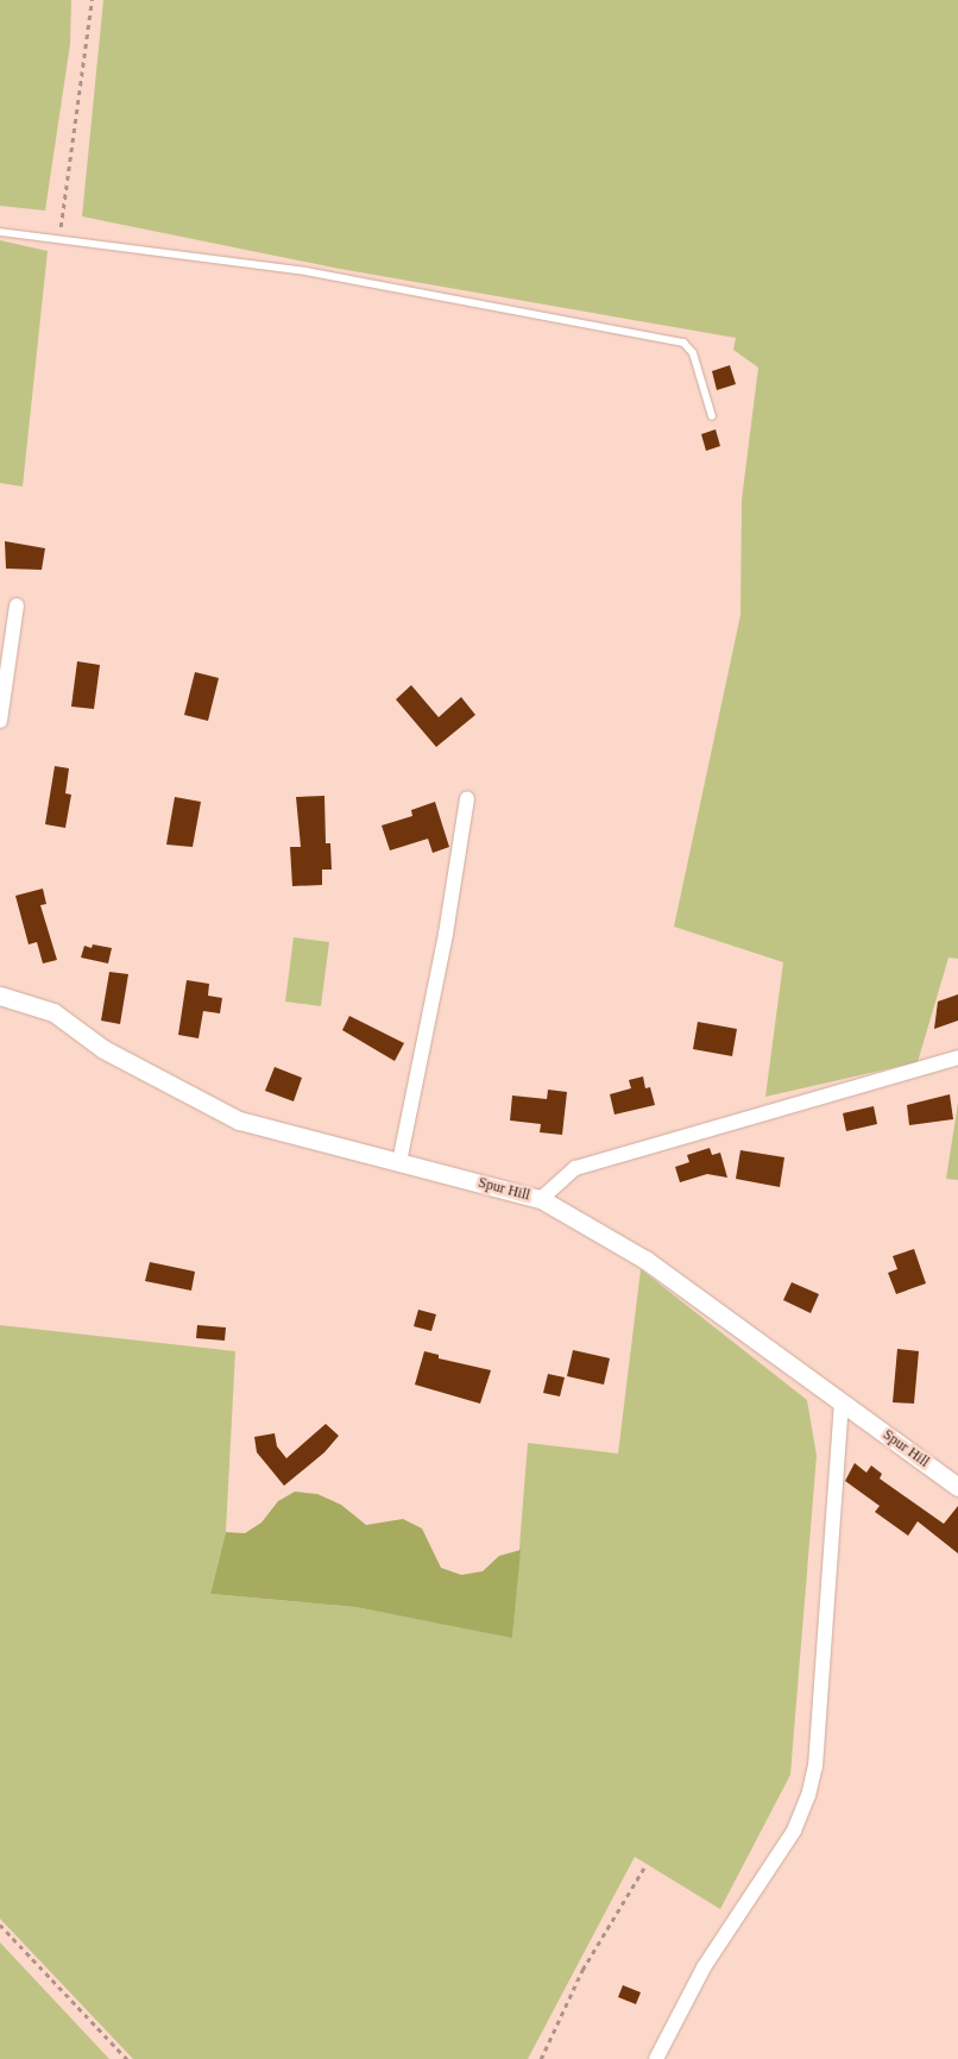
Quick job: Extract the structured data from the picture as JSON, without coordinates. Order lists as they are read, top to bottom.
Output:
{
  "streets": {
    "street": ["Spur Hill"]
  }
}
